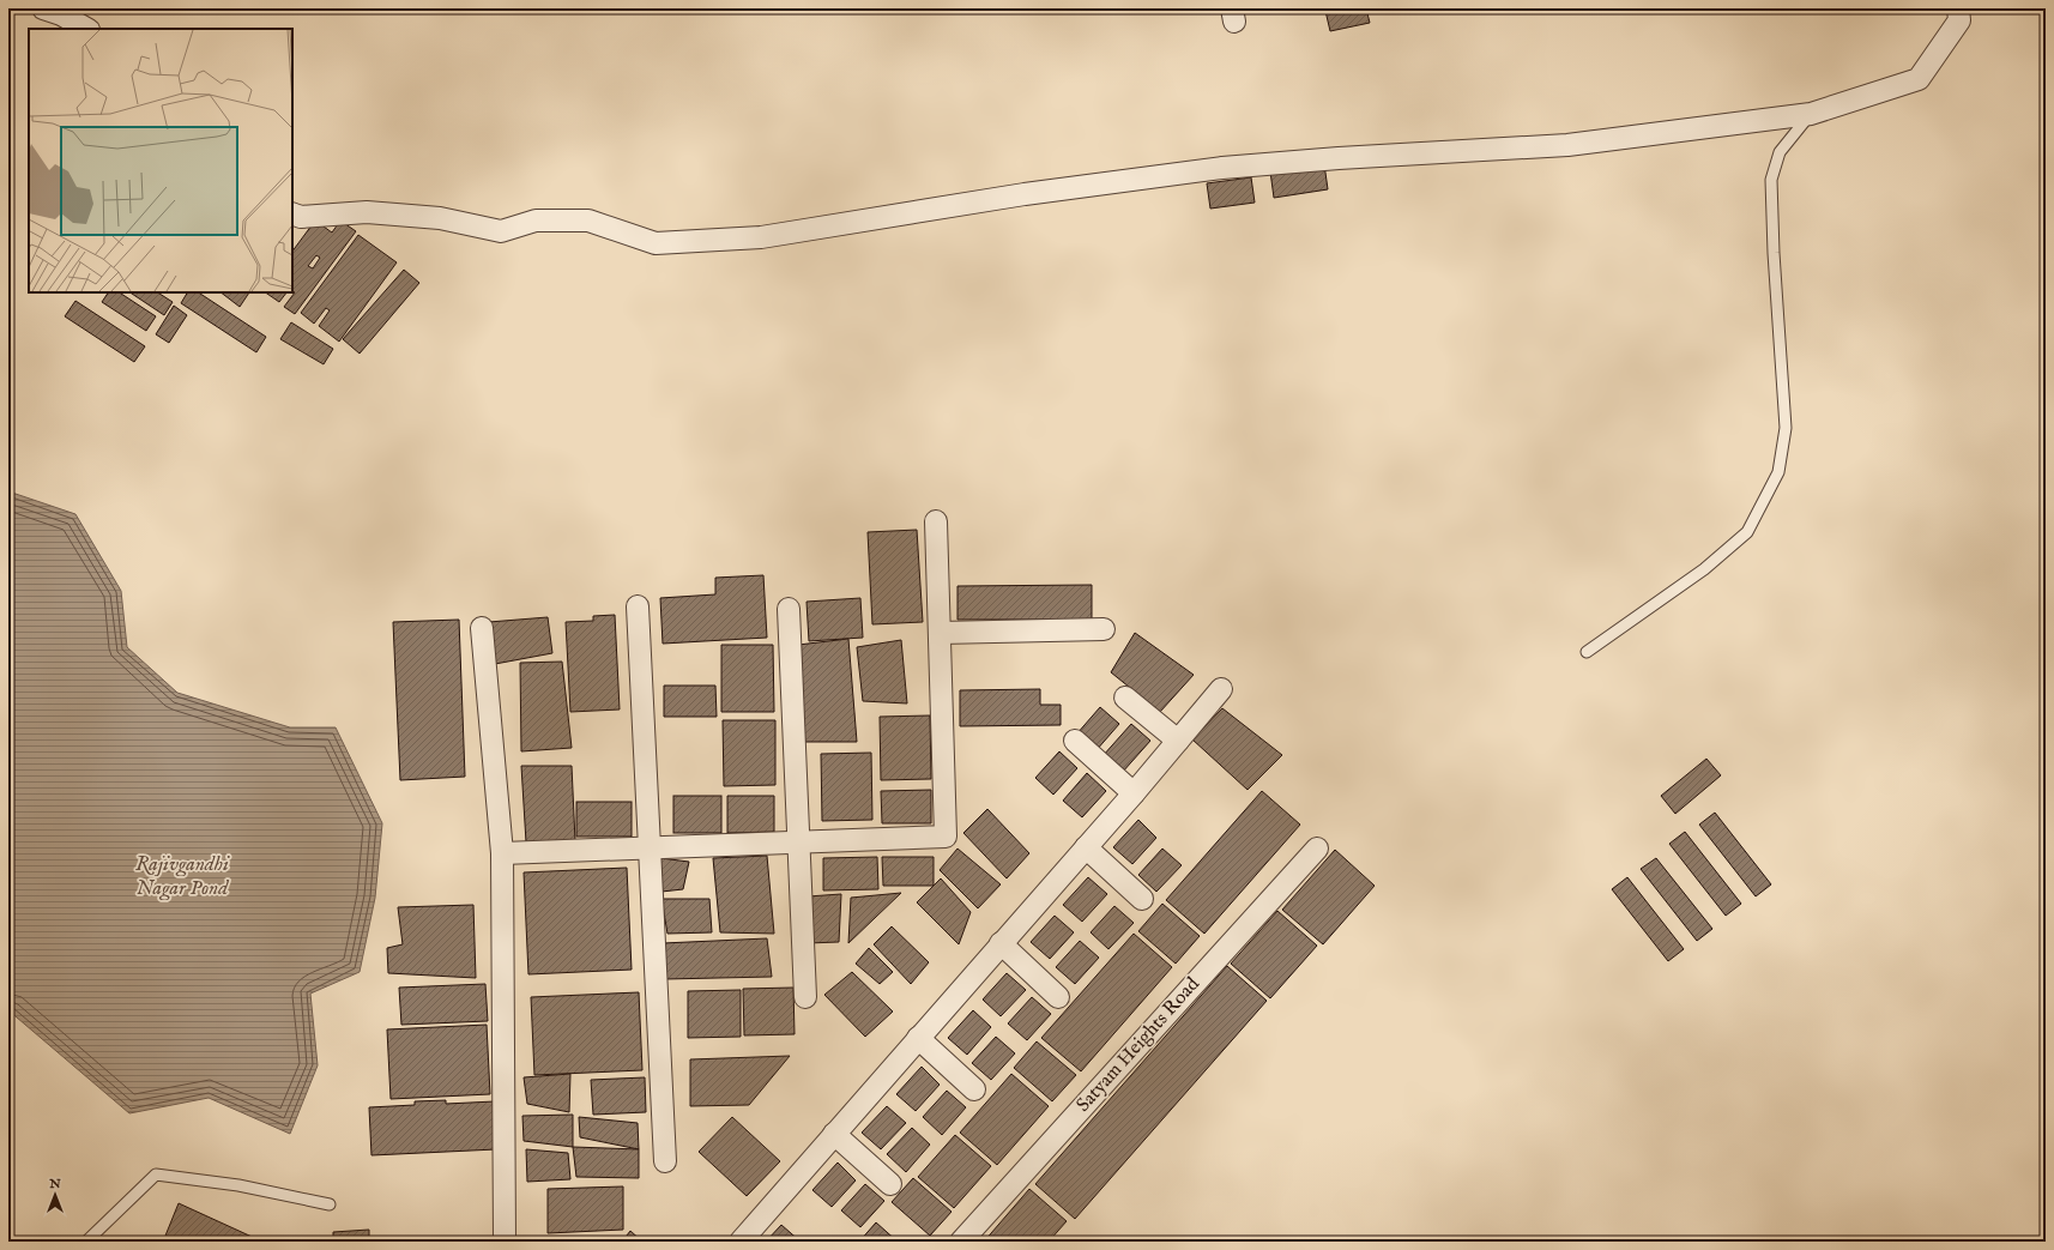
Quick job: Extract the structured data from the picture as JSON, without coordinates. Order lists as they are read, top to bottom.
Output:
{
  "streets": {
    "street": ["Satyam Heights Road"]
  },
  "water": ["Rajivgandhi Nagar Pond"],
  "north": "top"
}
